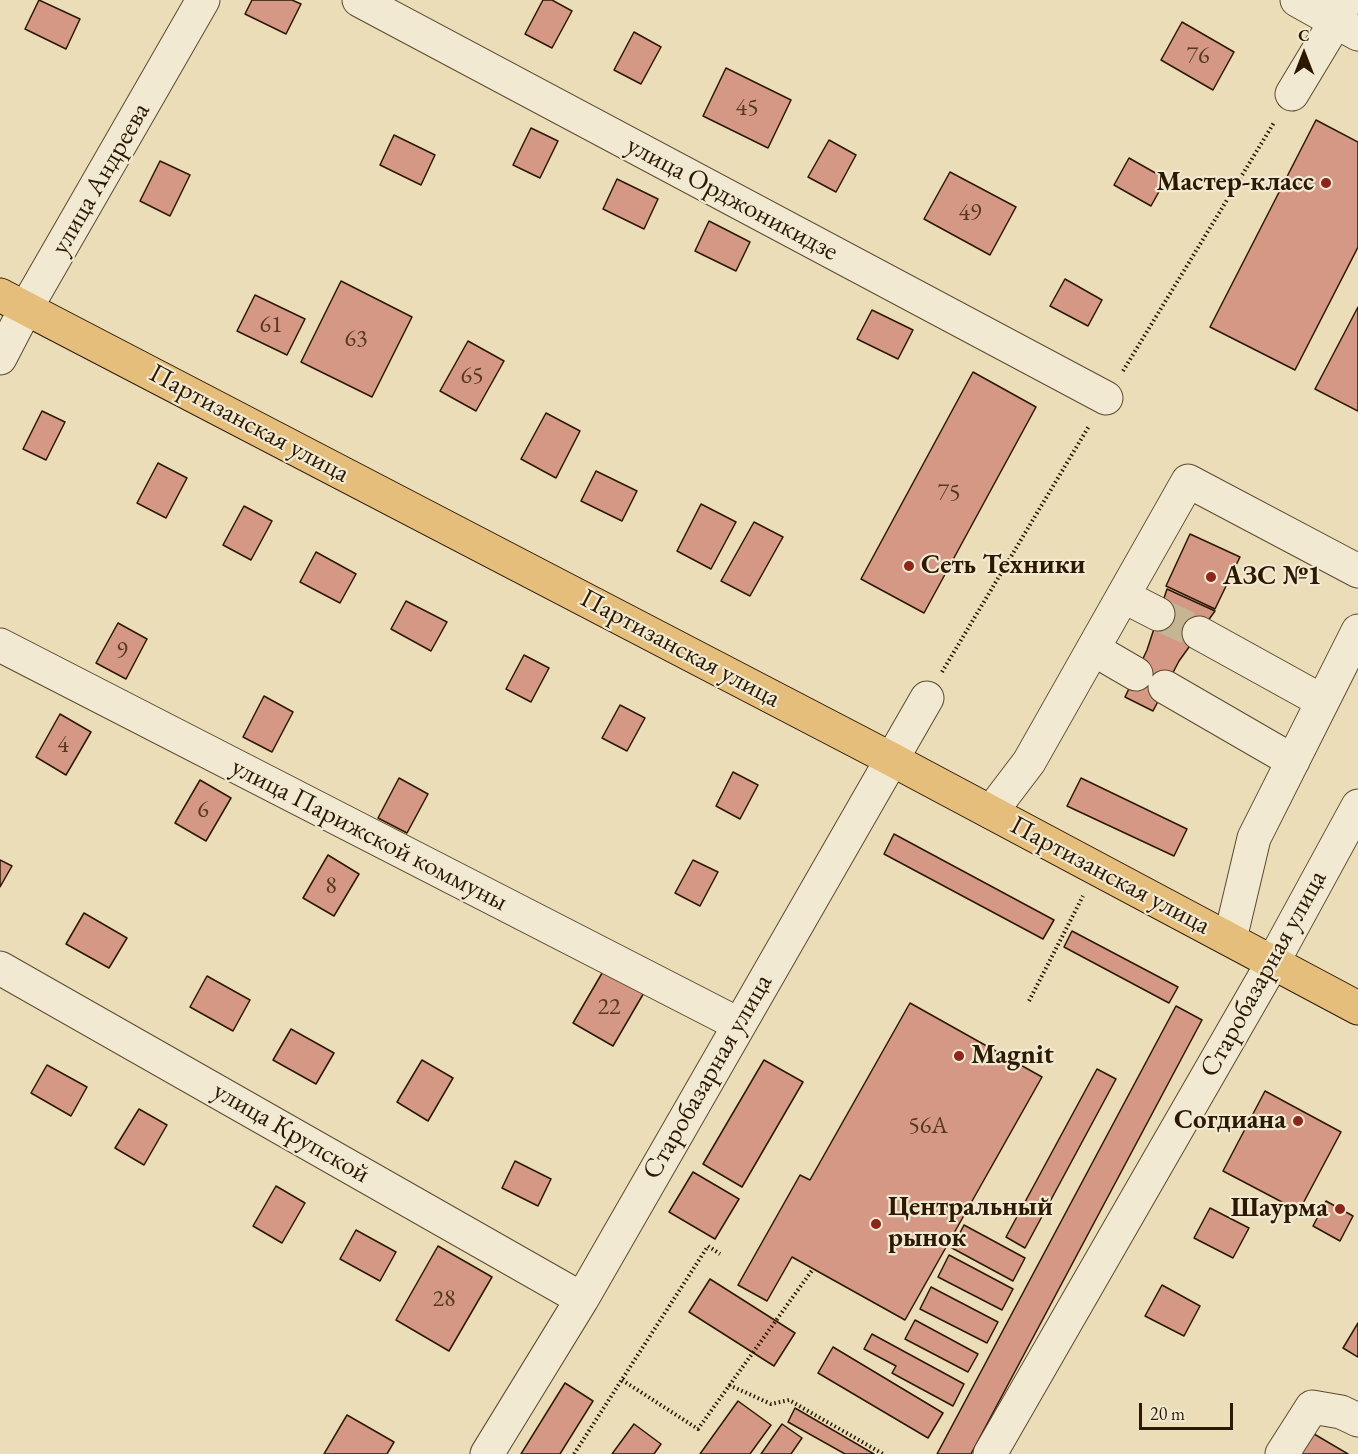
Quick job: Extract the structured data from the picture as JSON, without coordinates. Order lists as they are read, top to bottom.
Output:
{
  "streets": {
    "main road": ["Партизанская улица"],
    "street": [
      "улица Андреева",
      "улица Орджоникидзе",
      "улица Парижской коммуны",
      "Старобазарная улица",
      "улица Крупской"
    ]
  },
  "crossings": [
    ["улица Андреева", "Партизанская улица"],
    ["Партизанская улица", "Старобазарная улица"],
    ["улица Парижской коммуны", "Старобазарная улица"],
    ["Старобазарная улица", "улица Крупской"]
  ],
  "places": [
    "Мастер-класс",
    "Сеть Техники",
    "АЗС №1",
    "Magnit",
    "Согдиана",
    "Шаурма",
    "Центральный рынок"
  ],
  "house_numbers": [
    "76",
    "45",
    "49",
    "61",
    "63",
    "65",
    "75",
    "9",
    "4",
    "6",
    "8",
    "22",
    "56А",
    "28"
  ],
  "scale_bar": "20 m",
  "north": "top"
}
